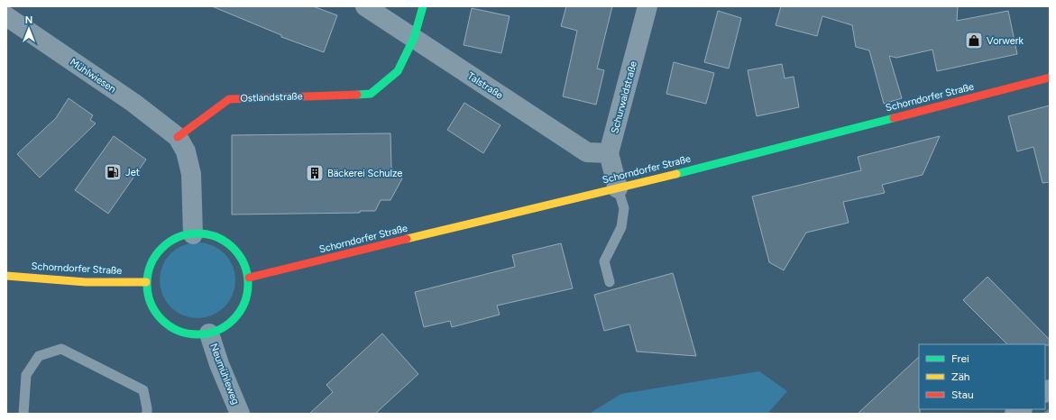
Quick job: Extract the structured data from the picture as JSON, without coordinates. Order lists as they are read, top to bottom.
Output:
{
  "streets": {
    "street": [
      "Mühlwiesen",
      "Talstraße",
      "Ostlandstraße",
      "Schurwaldstraße",
      "Schorndorfer Straße",
      "Neumühleweg"
    ]
  },
  "crossings": [
    ["Mühlwiesen", "Ostlandstraße"],
    ["Talstraße", "Ostlandstraße"],
    ["Talstraße", "Schurwaldstraße"],
    ["Schurwaldstraße", "Schorndorfer Straße"],
    ["Schorndorfer Straße", "Neumühleweg"]
  ],
  "places": {
    "shop": ["Vorwerk"],
    "fuel station": ["Jet"],
    "building": ["Bäckerei Schulze"]
  },
  "legend": ["Frei", "Zäh", "Stau"],
  "north": "top"
}
